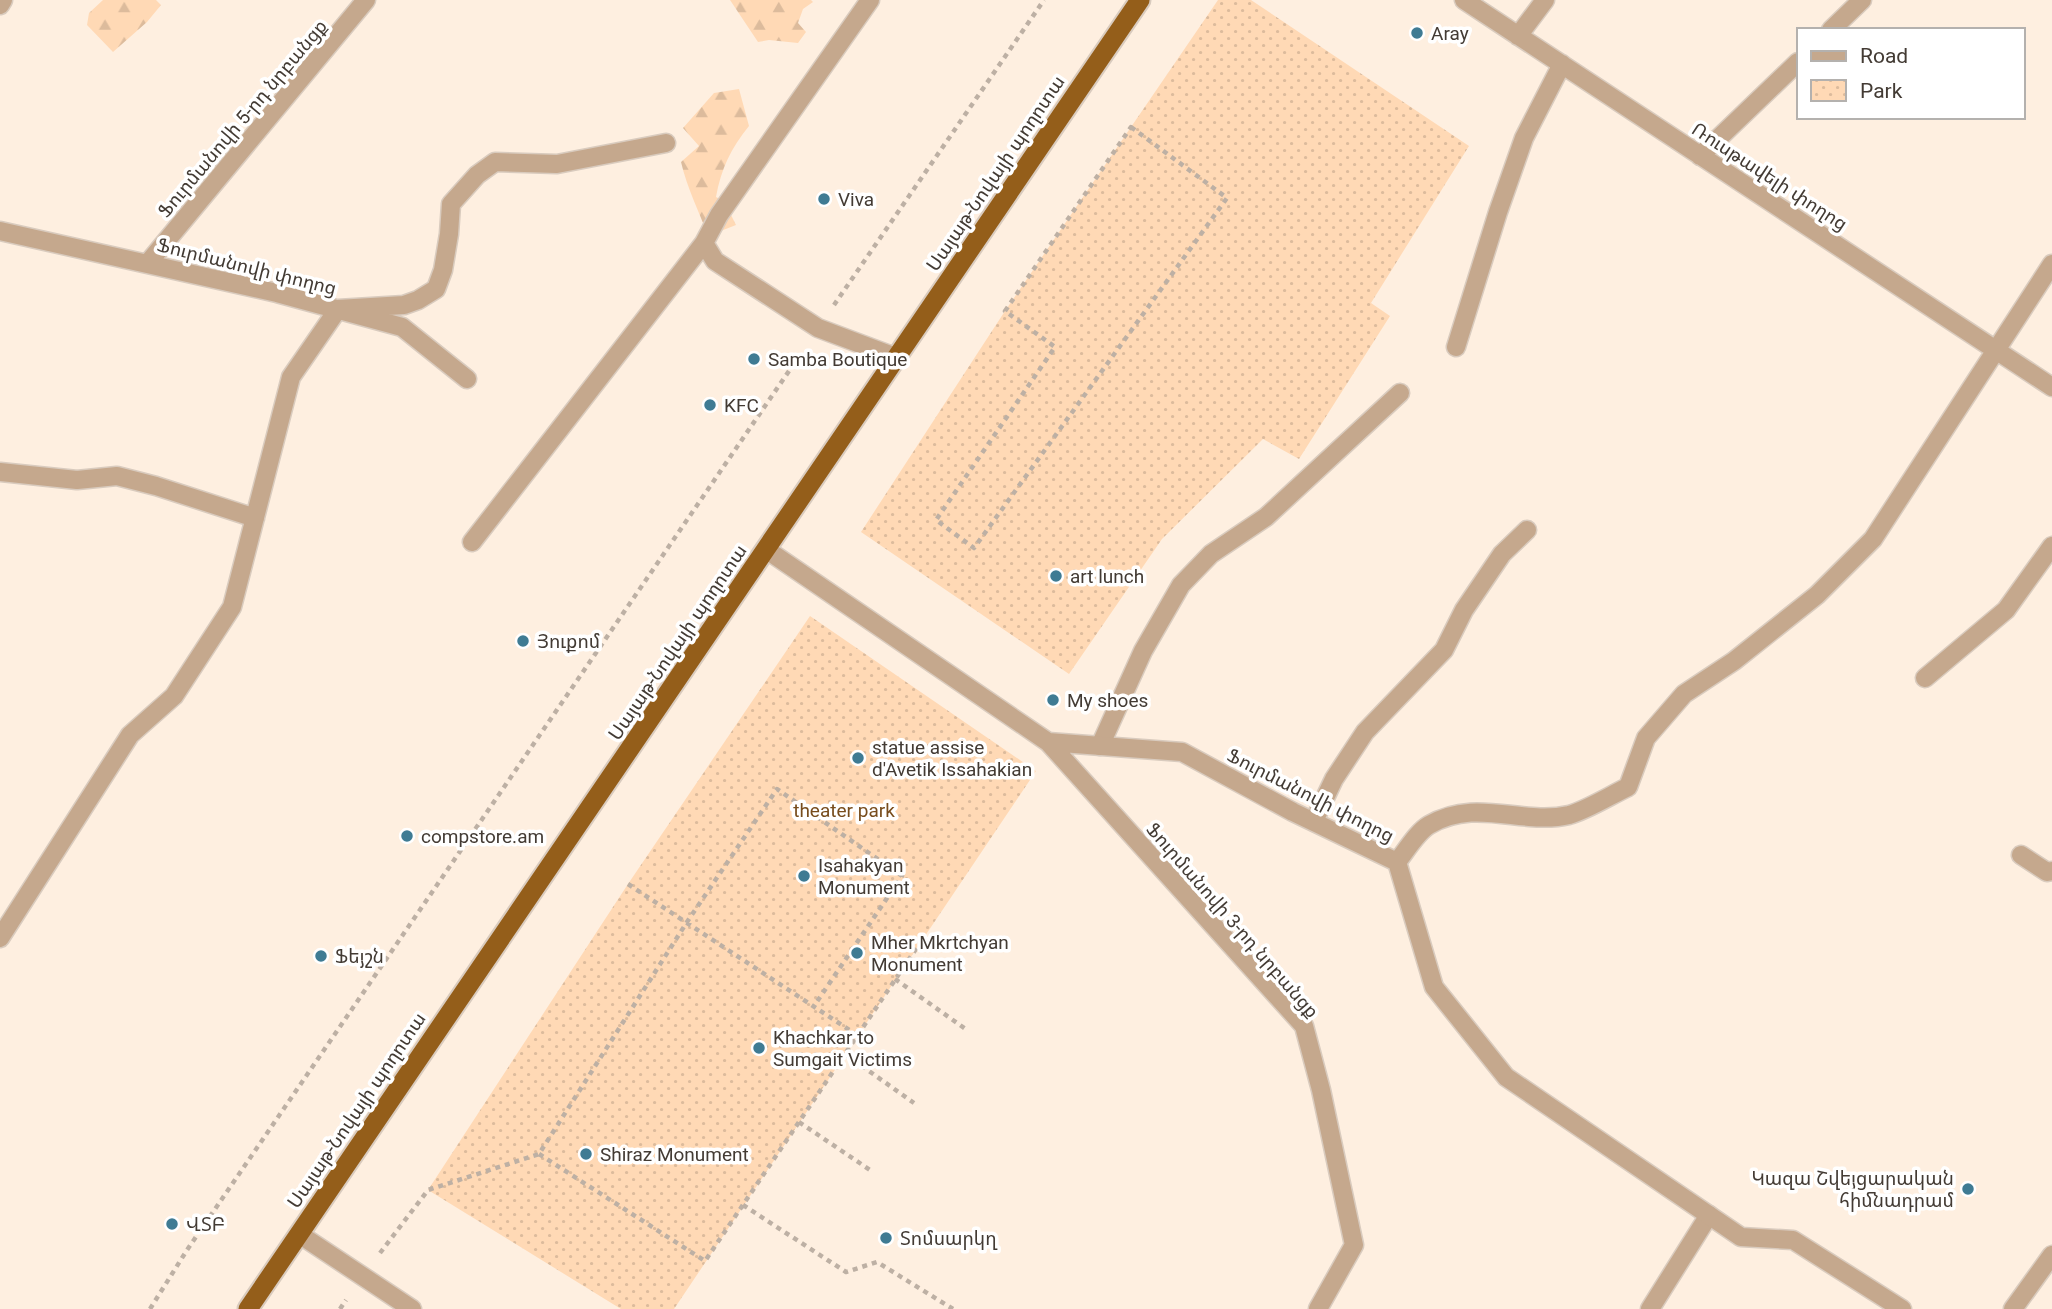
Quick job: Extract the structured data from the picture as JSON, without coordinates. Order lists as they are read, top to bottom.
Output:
{
  "streets": {
    "highway": ["Սայաթ-Նովայի պողոտա"],
    "street": [
      "Ֆուրմանովի 5-րդ նրբանցք",
      "Ռուսթավելի փողոց",
      "Ֆուրմանովի փողոց",
      "Ֆուրմանովի 3-րդ նրբանցք"
    ]
  },
  "crossings": [
    ["Ֆուրմանովի 5-րդ նրբանցք", "Ֆուրմանովի փողոց"],
    ["Սայաթ-Նովայի պողոտա", "Ֆուրմանովի փողոց"],
    ["Ֆուրմանովի փողոց", "Ֆուրմանովի 3-րդ նրբանցք"]
  ],
  "parks": ["theater park"],
  "places": [
    "Aray",
    "Viva",
    "Samba Boutique",
    "KFC",
    "art lunch",
    "Յուքոմ",
    "My shoes",
    "statue assise d'Avetik Issahakian",
    "compstore.am",
    "Isahakyan Monument",
    "Mher Mkrtchyan Monument",
    "Ֆեյշն",
    "Khachkar to Sumgait Victims",
    "Shiraz Monument",
    "Կազա Շվեյցարական հիմնադրամ",
    "ՎՏԲ",
    "Տոմսարկղ"
  ],
  "legend": ["Road", "Park"]
}
